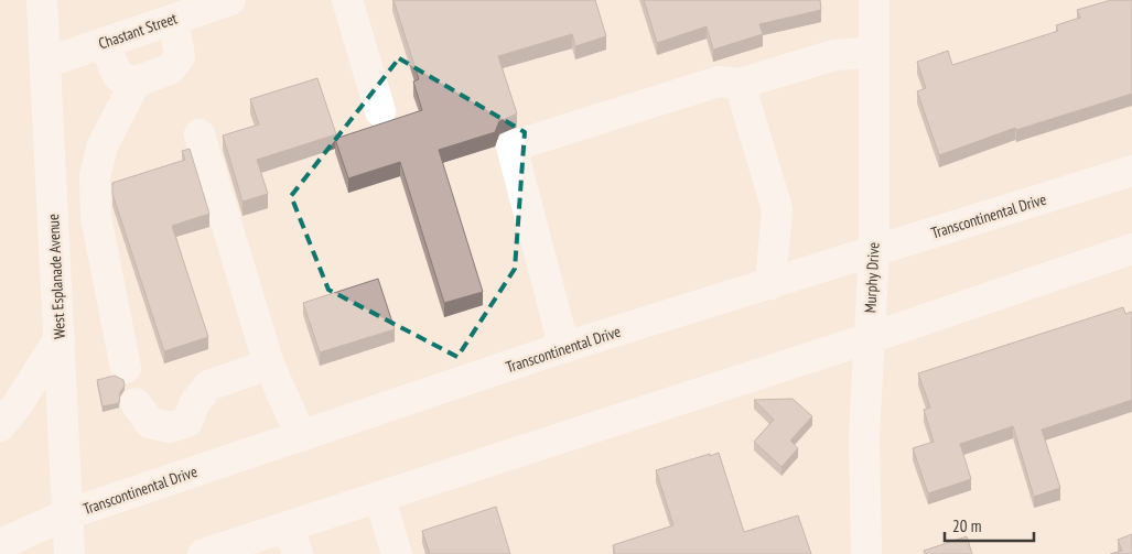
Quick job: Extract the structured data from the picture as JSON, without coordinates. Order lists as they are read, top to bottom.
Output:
{
  "streets": {
    "street": [
      "Chastant Street",
      "Transcontinental Drive",
      "West Esplanade Avenue",
      "Murphy Drive"
    ]
  },
  "crossings": [
    ["Chastant Street", "West Esplanade Avenue"],
    ["Transcontinental Drive", "West Esplanade Avenue"],
    ["Transcontinental Drive", "Murphy Drive"]
  ],
  "scale_bar": "20 m"
}
